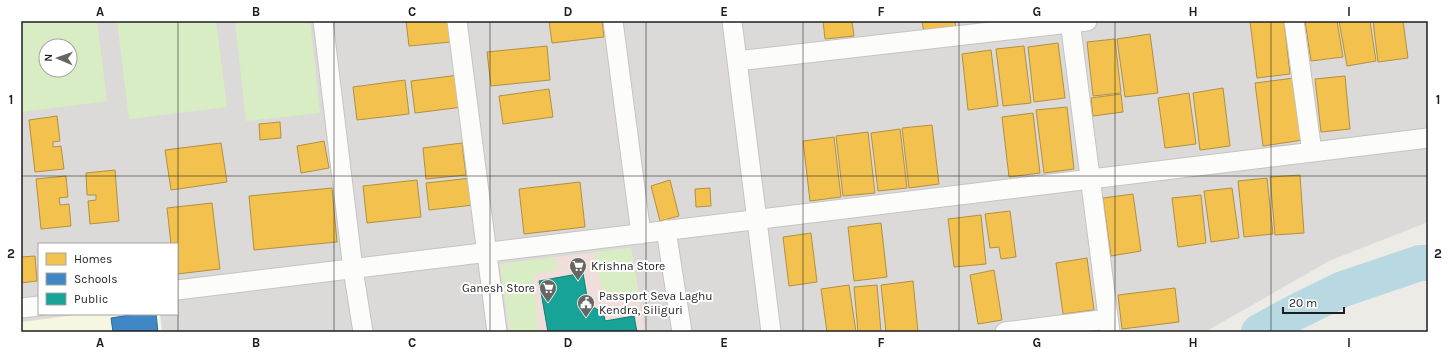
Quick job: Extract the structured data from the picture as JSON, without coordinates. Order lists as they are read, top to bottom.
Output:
{
  "places": {
    "supermarket": ["Krishna Store", "Ganesh Store"],
    "public building": ["Passport Seva Laghu Kendra, Siliguri"]
  },
  "legend": ["Homes", "Schools", "Public"],
  "scale_bar": "20 m",
  "north": "left",
  "grid": {
    "columns": [
      "A",
      "B",
      "C",
      "D",
      "E",
      "F",
      "G",
      "H",
      "I"
    ],
    "rows": ["1", "2"]
  }
}
